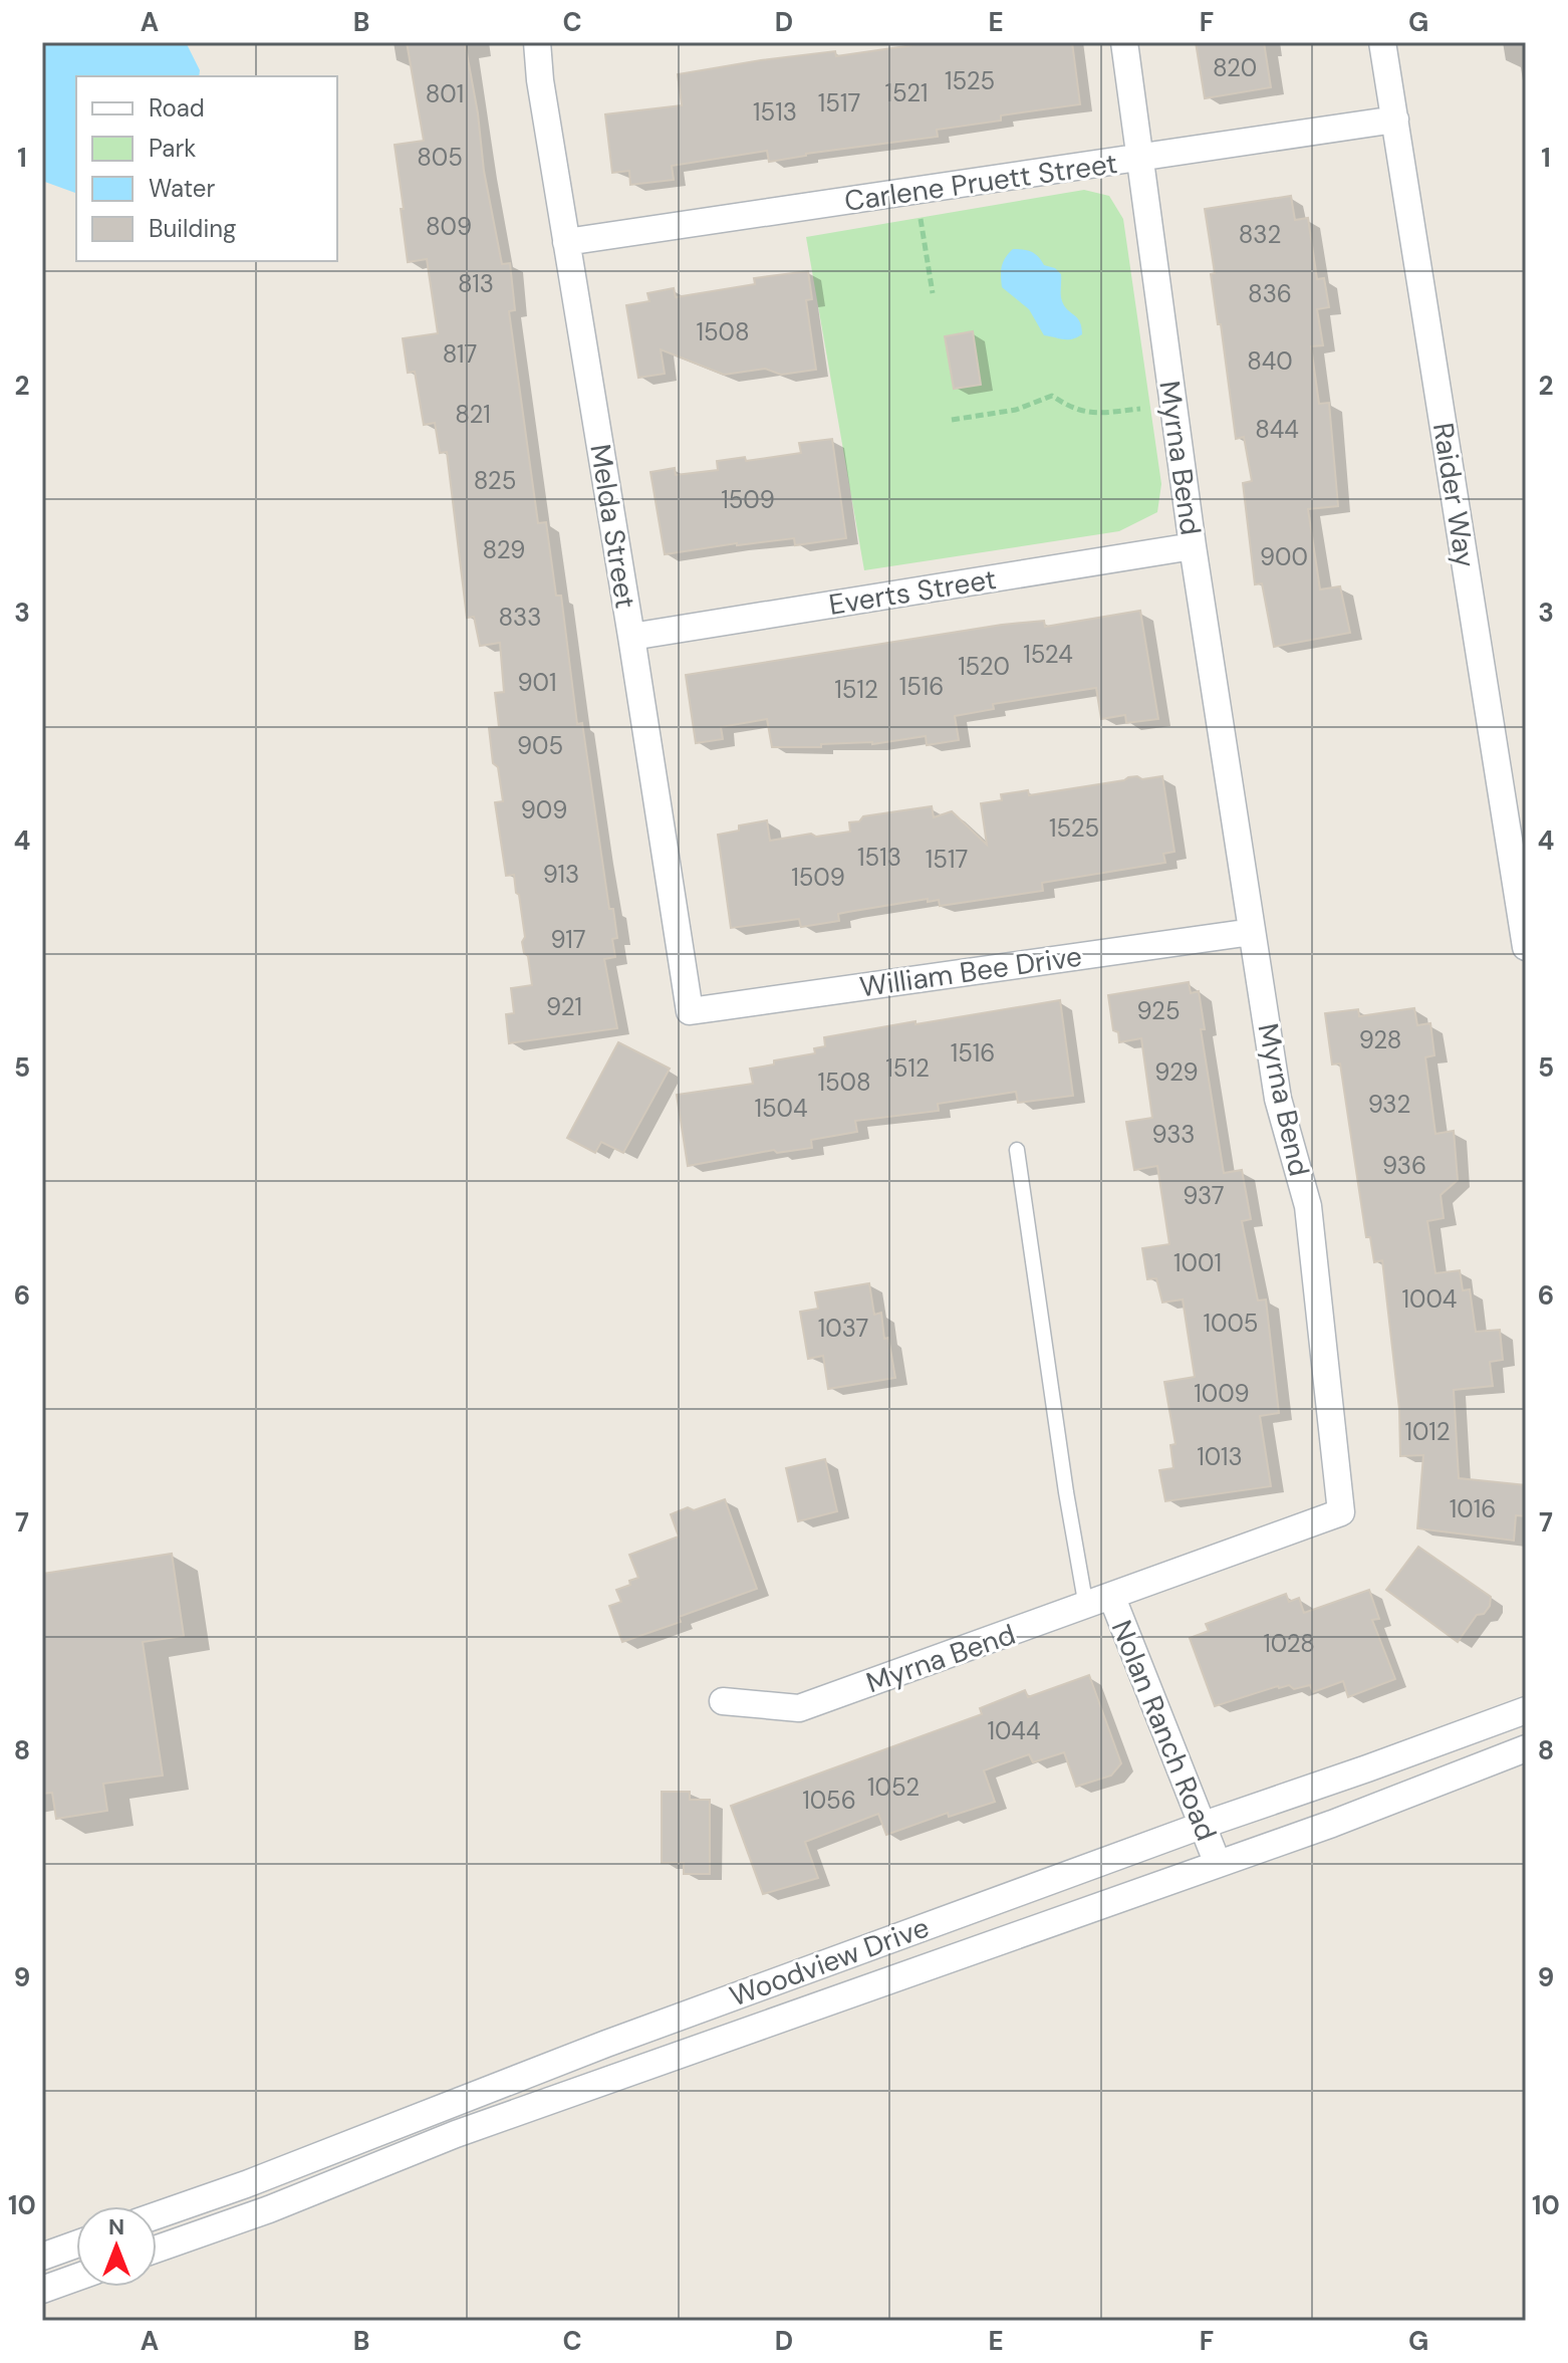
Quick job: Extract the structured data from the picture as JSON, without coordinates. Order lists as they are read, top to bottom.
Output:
{
  "streets": {
    "street": [
      "Carlene Pruett Street",
      "Myrna Bend",
      "Raider Way",
      "Melda Street",
      "Everts Street",
      "William Bee Drive",
      "Nolan Ranch Road",
      "Woodview Drive"
    ]
  },
  "crossings": [
    ["Carlene Pruett Street", "Myrna Bend"],
    ["Carlene Pruett Street", "Raider Way"],
    ["Carlene Pruett Street", "Melda Street"],
    ["Myrna Bend", "Everts Street"],
    ["Myrna Bend", "William Bee Drive"],
    ["Myrna Bend", "Nolan Ranch Road"],
    ["Melda Street", "Everts Street"],
    ["Melda Street", "William Bee Drive"],
    ["Nolan Ranch Road", "Woodview Drive"]
  ],
  "house_numbers": [
    "820",
    "1525",
    "1521",
    "801",
    "1517",
    "1513",
    "805",
    "809",
    "832",
    "813",
    "836",
    "1508",
    "817",
    "840",
    "821",
    "844",
    "825",
    "1509",
    "829",
    "900",
    "833",
    "1524",
    "1520",
    "901",
    "1516",
    "1512",
    "905",
    "909",
    "1525",
    "1513",
    "1517",
    "913",
    "1509",
    "917",
    "921",
    "925",
    "928",
    "1516",
    "1512",
    "929",
    "1508",
    "932",
    "1504",
    "933",
    "936",
    "937",
    "1001",
    "1004",
    "1005",
    "1037",
    "1009",
    "1012",
    "1013",
    "1016",
    "1028",
    "1044",
    "1052",
    "1056"
  ],
  "legend": [
    "Road",
    "Park",
    "Water",
    "Building"
  ],
  "north": "top",
  "grid": {
    "columns": [
      "A",
      "B",
      "C",
      "D",
      "E",
      "F",
      "G"
    ],
    "rows": [
      "1",
      "2",
      "3",
      "4",
      "5",
      "6",
      "7",
      "8",
      "9",
      "10"
    ]
  }
}
